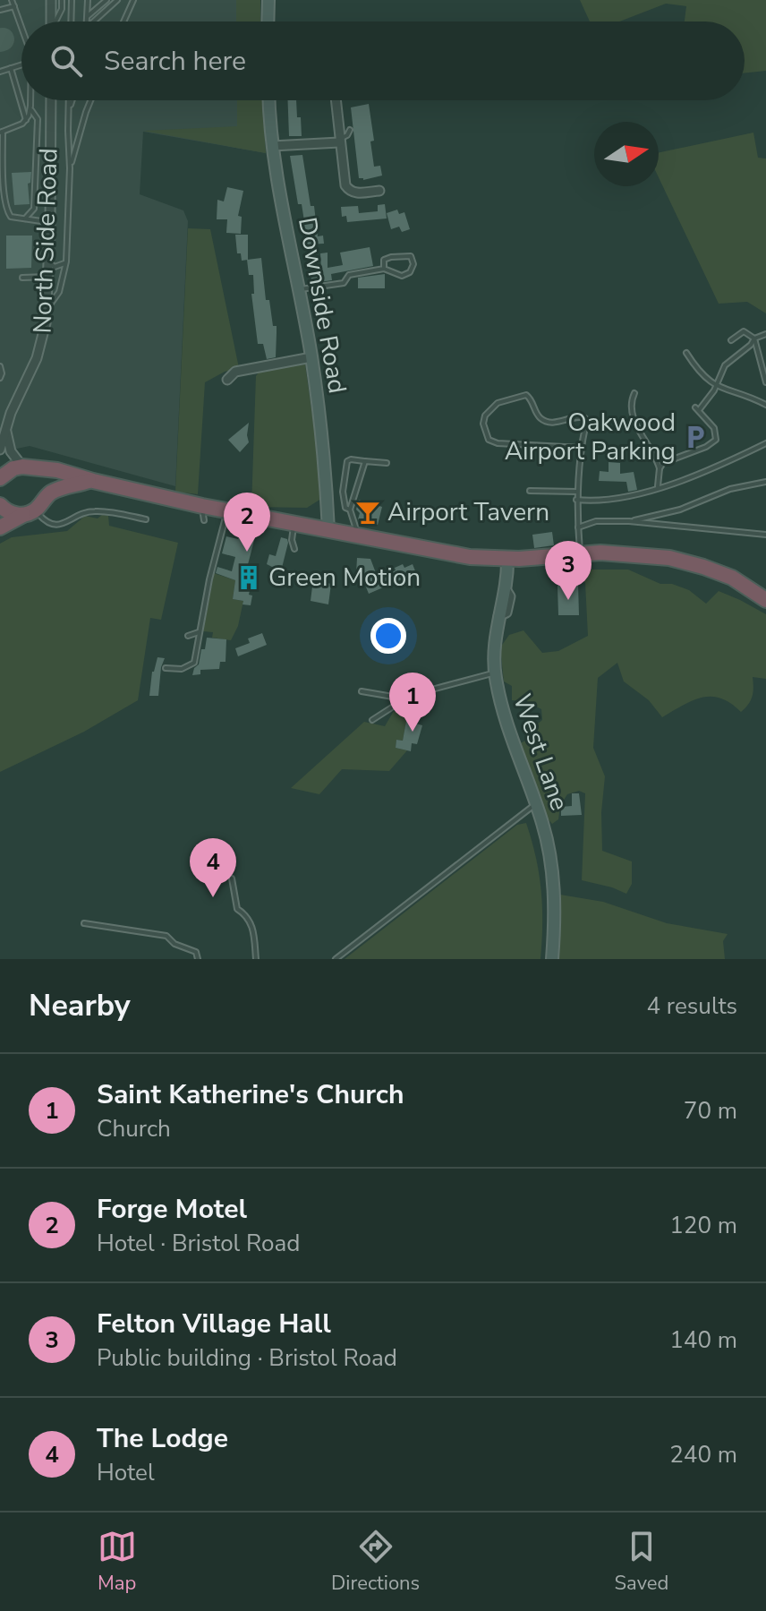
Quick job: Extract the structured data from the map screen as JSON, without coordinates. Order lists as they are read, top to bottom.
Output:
{
  "streets": {
    "street": ["North Side Road", "Downside Road", "West Lane"]
  },
  "places": {
    "parking": ["Oakwood Airport Parking"],
    "bar": ["Airport Tavern"],
    "building": ["Green Motion"]
  },
  "north": "right",
  "page": {
    "search": "Search here",
    "pins": [
      "2",
      "3",
      "1",
      "4"
    ],
    "heading": ["Nearby", "4 results"],
    "list": [
      {
        "mark": "1",
        "name": "Saint Katherine's Church",
        "note": "Church",
        "value": "70 m"
      },
      {
        "mark": "2",
        "name": "Forge Motel",
        "note": "Hotel · Bristol Road",
        "value": "120 m"
      },
      {
        "mark": "3",
        "name": "Felton Village Hall",
        "note": "Public building · Bristol Road",
        "value": "140 m"
      },
      {
        "mark": "4",
        "name": "The Lodge",
        "note": "Hotel",
        "value": "240 m"
      }
    ],
    "nav": ["Map", "Directions", "Saved"]
  }
}
